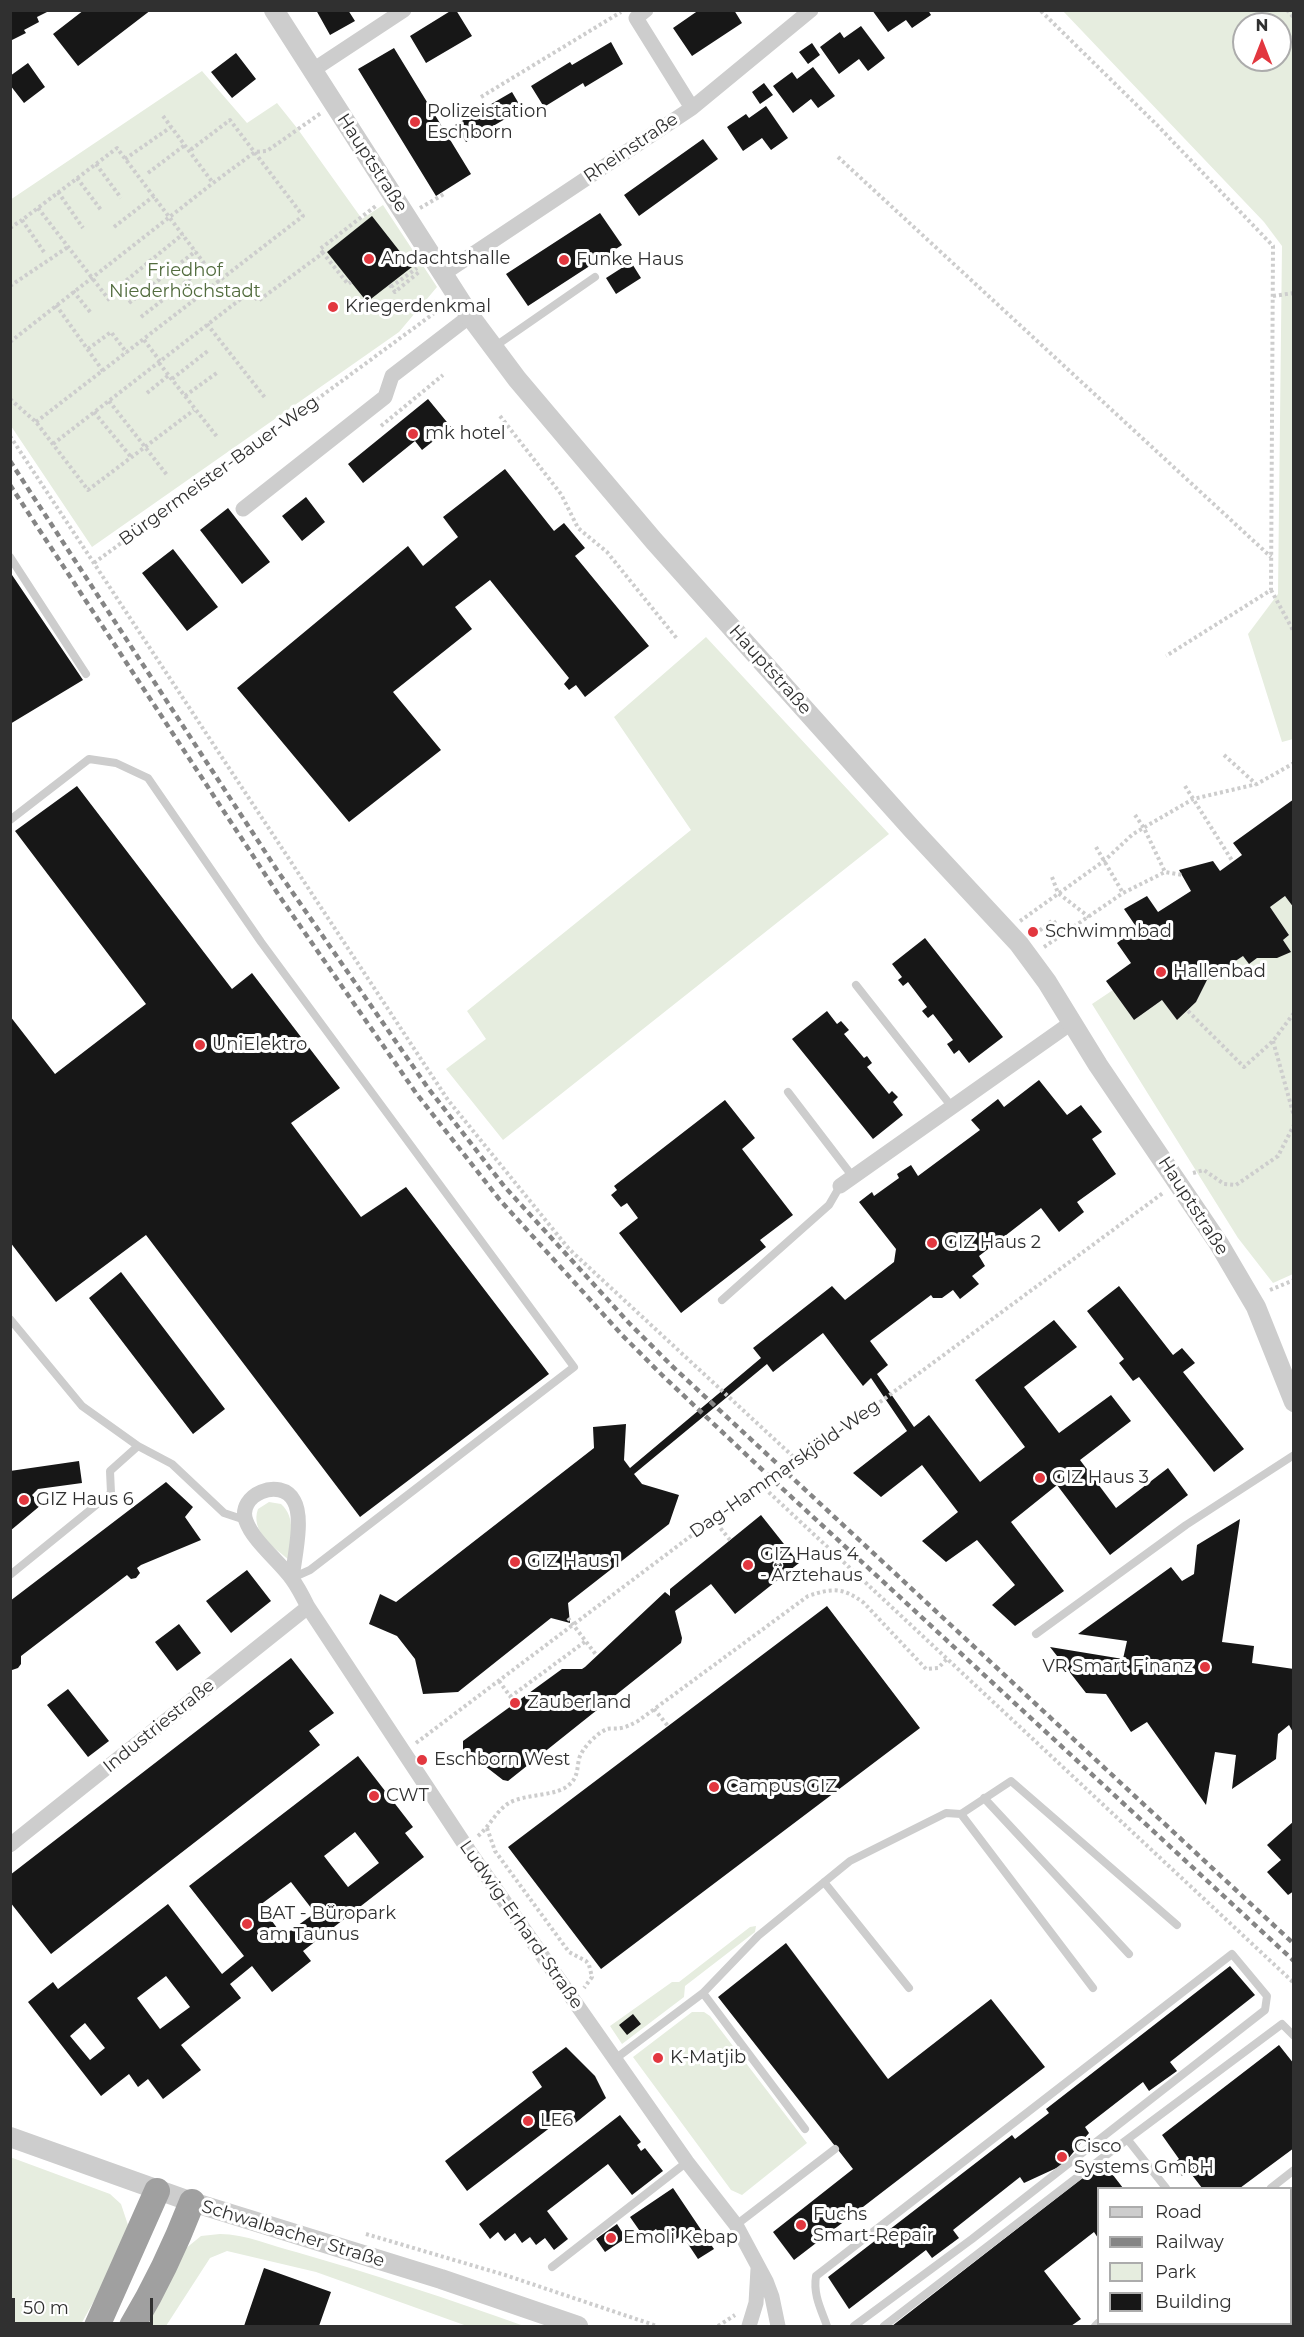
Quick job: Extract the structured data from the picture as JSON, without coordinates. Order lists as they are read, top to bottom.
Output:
{
  "streets": {
    "street": [
      "Rheinstraße",
      "Hauptstraße",
      "Industriestraße",
      "Ludwig-Erhard-Straße",
      "Schwalbacher Straße"
    ],
    "path": ["Bürgermeister-Bauer-Weg", "Dag-Hammarskjöld-Weg"]
  },
  "crossings": [
    ["Rheinstraße", "Hauptstraße"],
    ["Rheinstraße", "Bürgermeister-Bauer-Weg"],
    ["Hauptstraße", "Bürgermeister-Bauer-Weg"],
    ["Hauptstraße", "Dag-Hammarskjöld-Weg"],
    ["Dag-Hammarskjöld-Weg", "Ludwig-Erhard-Straße"],
    ["Industriestraße", "Ludwig-Erhard-Straße"]
  ],
  "parks": ["Friedhof Niederhöchstadt"],
  "places": [
    "Polizeistation Eschborn",
    "Andachtshalle",
    "Funke Haus",
    "Kriegerdenkmal",
    "mk hotel",
    "Schwimmbad",
    "Hallenbad",
    "UniElektro",
    "GIZ Haus 2",
    "GIZ Haus 3",
    "GIZ Haus 6",
    "GIZ Haus 1",
    "GIZ Haus 4 - Ärztehaus",
    "VR Smart Finanz",
    "Zauberland",
    "Eschborn West",
    "Campus GIZ",
    "CWT",
    "BAT - Büropark am Taunus",
    "K-Matjib",
    "LE6",
    "Cisco Systems GmbH",
    "Fuchs Smart-Repair",
    "Emoli Kebap"
  ],
  "legend": [
    "Road",
    "Railway",
    "Park",
    "Building"
  ],
  "scale_bar": "50 m",
  "north": "top"
}
